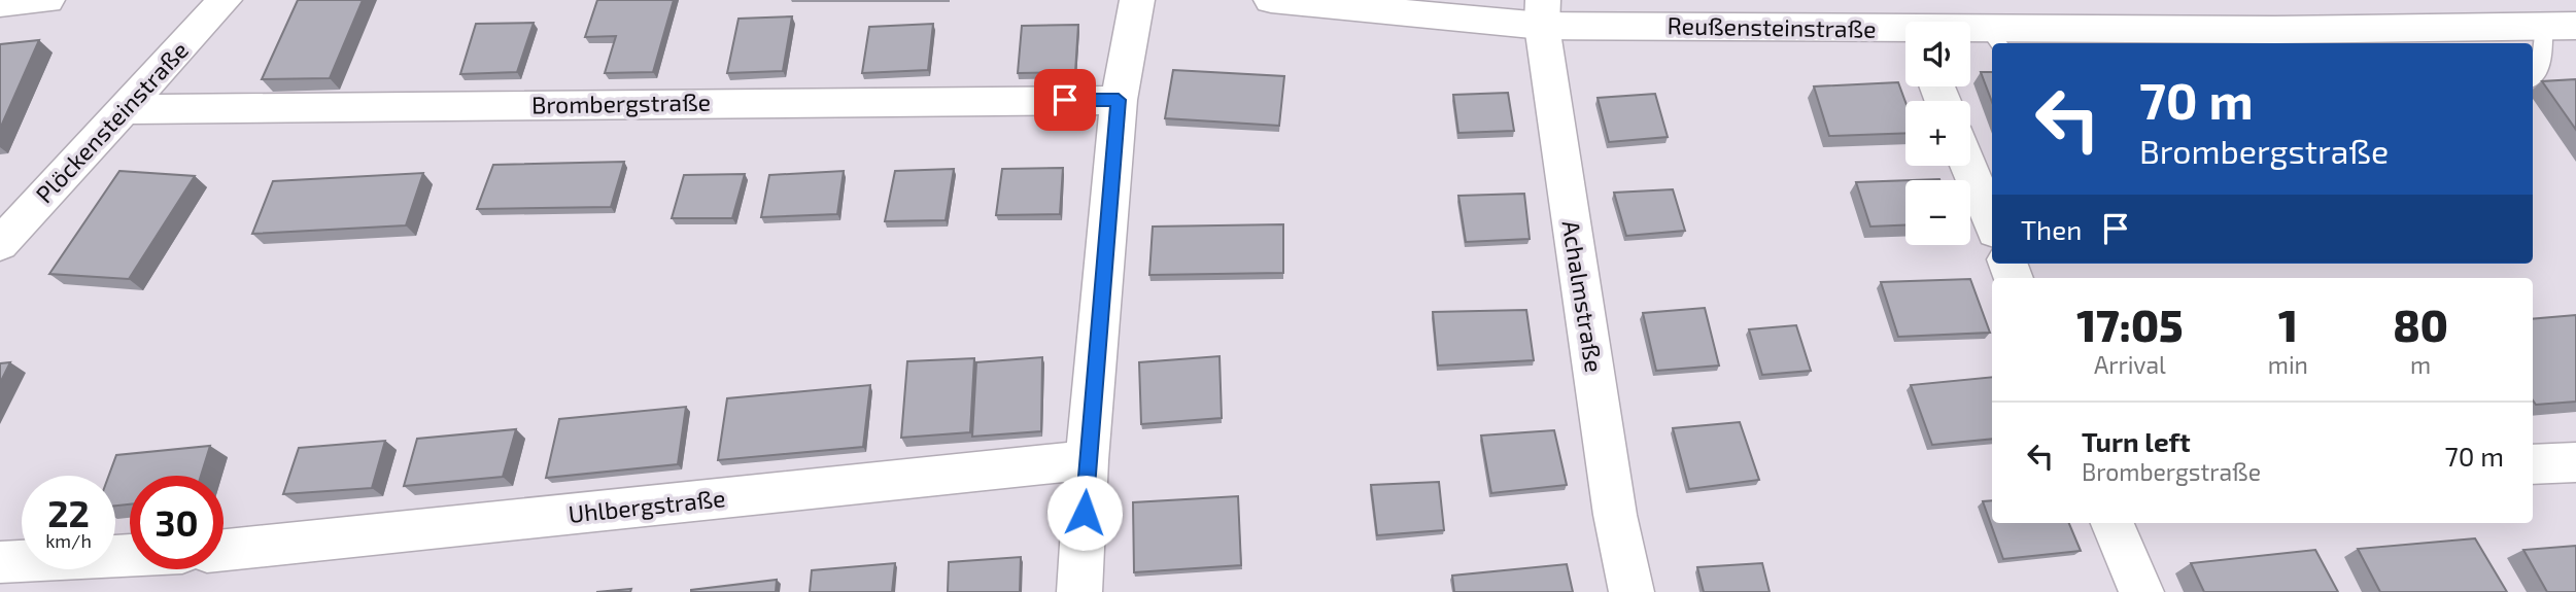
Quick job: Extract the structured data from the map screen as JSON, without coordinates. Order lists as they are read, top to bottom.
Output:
{
  "streets": {
    "street": [
      "Reußensteinstraße",
      "Brombergstraße",
      "Plöckensteinstraße",
      "Achalmstraße",
      "Uhlbergstraße"
    ]
  },
  "crossings": [
    ["Reußensteinstraße", "Achalmstraße"],
    ["Brombergstraße", "Plöckensteinstraße"]
  ],
  "page": {
    "map_buttons": ["+", "−"],
    "turn": ["70 m", "Brombergstraße"],
    "then": "Then",
    "eta": [
      "17:05",
      "Arrival",
      "1",
      "min",
      "80",
      "m"
    ],
    "list": [
      {
        "name": "Turn left",
        "note": "Brombergstraße",
        "value": "70 m"
      }
    ],
    "speed": "22 km/h",
    "limit": "30"
  }
}
